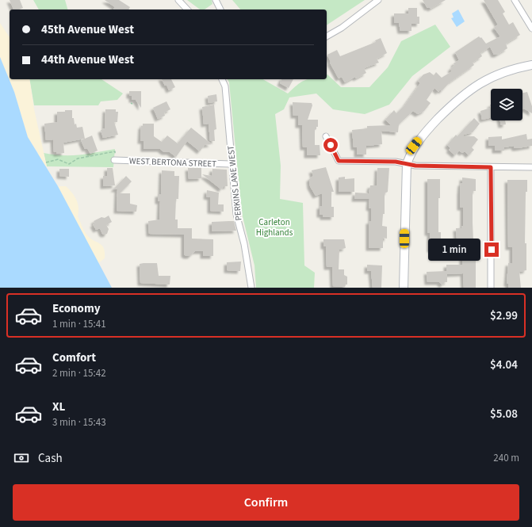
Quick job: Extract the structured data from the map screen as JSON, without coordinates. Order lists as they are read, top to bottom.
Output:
{
  "streets": {
    "street": ["WEST BERTONA STREET", "PERKINS LANE WEST"]
  },
  "crossings": [
    ["WEST BERTONA STREET", "PERKINS LANE WEST"]
  ],
  "parks": ["Carleton Highlands"],
  "page": {
    "banner": ["45th Avenue West", "44th Avenue West"],
    "bubble": "1 min",
    "list": [
      {
        "name": "Economy",
        "note": "1 min · 15:41",
        "value": "$2.99"
      },
      {
        "name": "Comfort",
        "note": "2 min · 15:42",
        "value": "$4.04"
      },
      {
        "name": "XL",
        "note": "3 min · 15:43",
        "value": "$5.08"
      }
    ],
    "pay": ["Cash", "240 m"],
    "buttons": "Confirm"
  }
}
